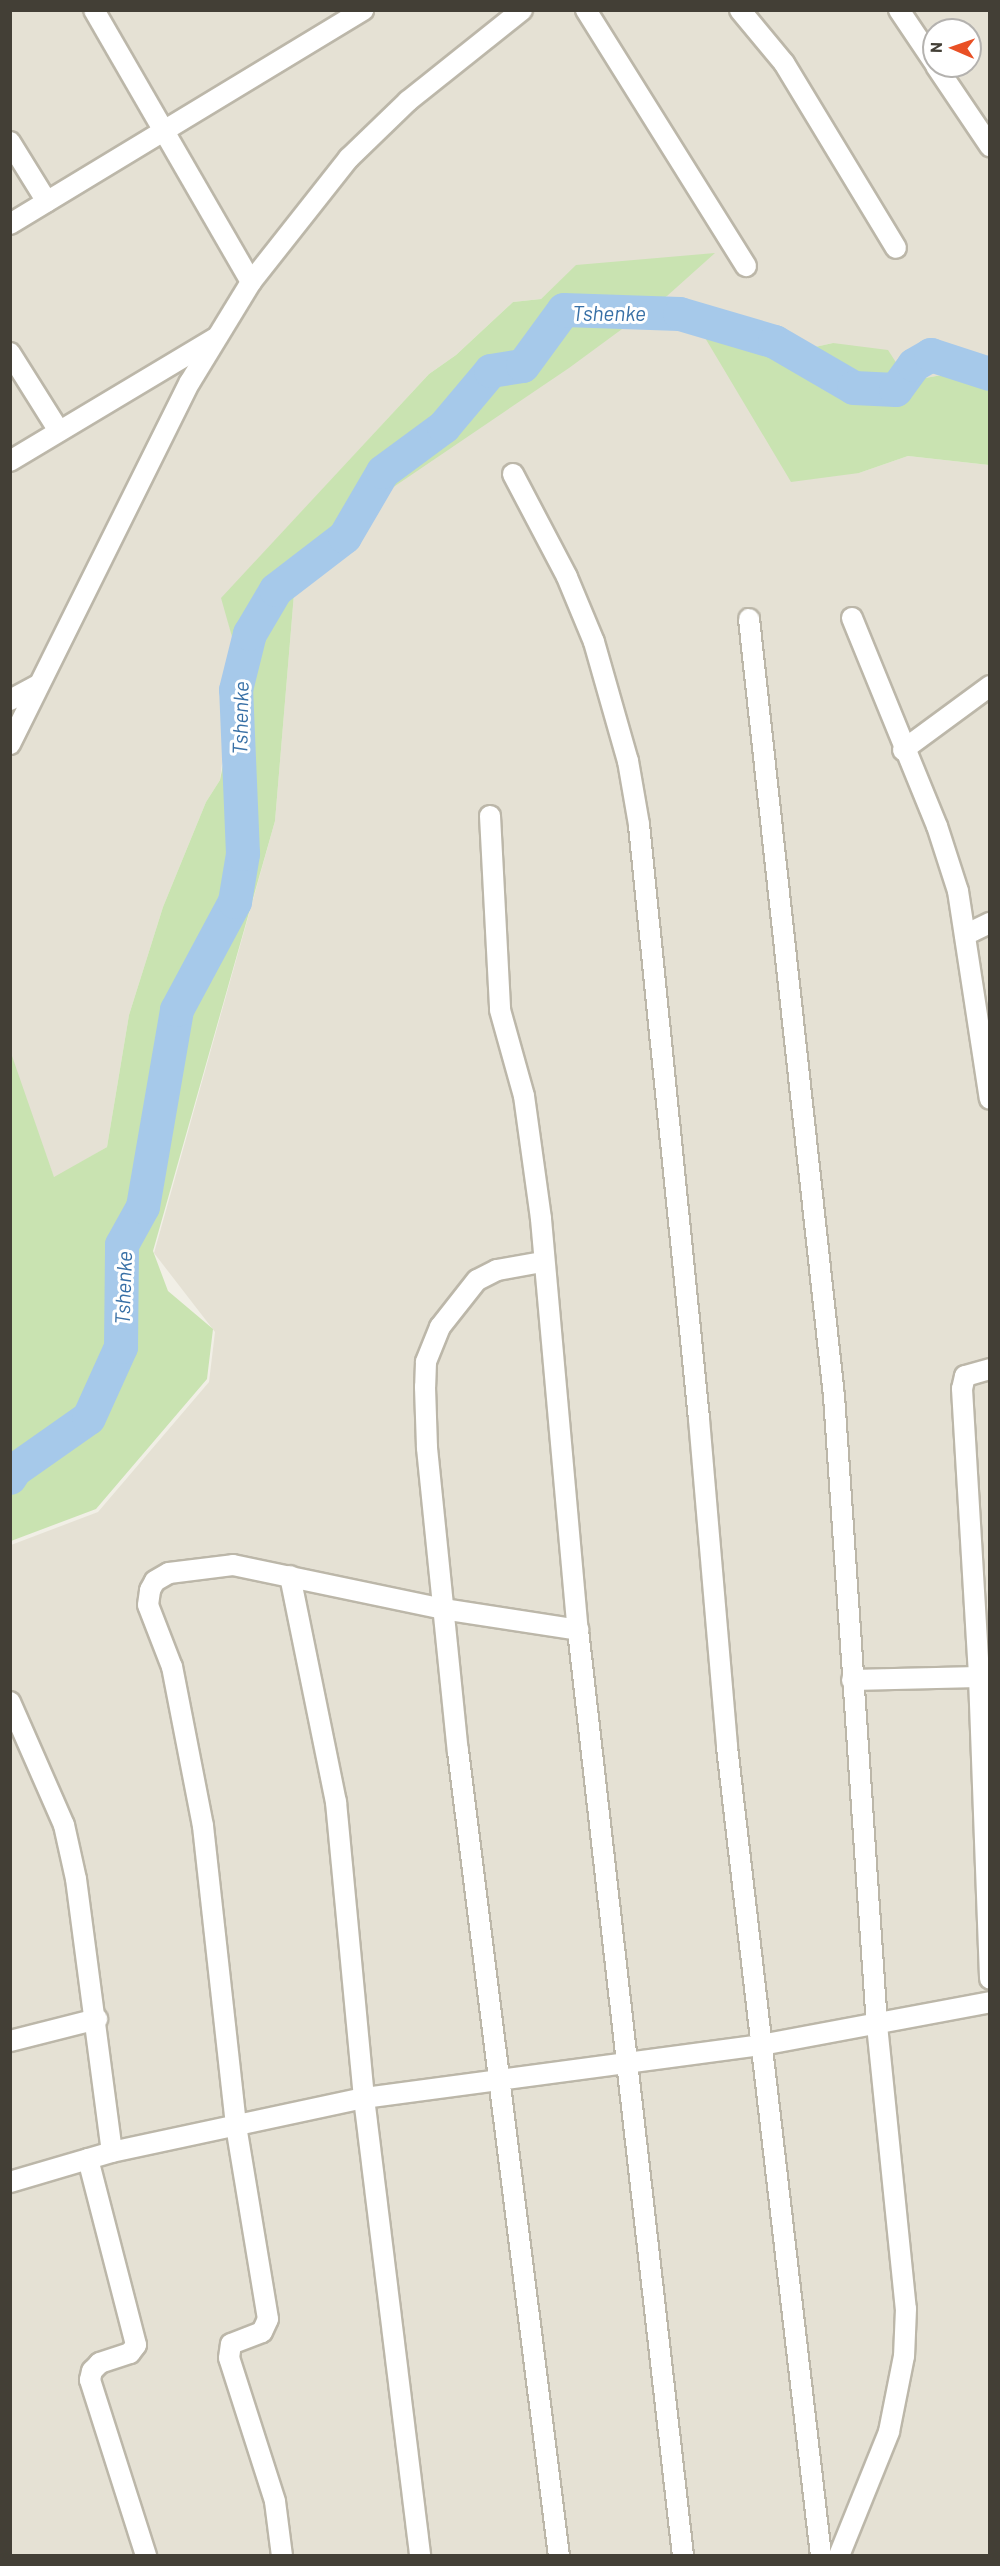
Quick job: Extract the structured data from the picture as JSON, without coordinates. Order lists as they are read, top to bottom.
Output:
{
  "water": ["Tshenke"],
  "north": "left"
}
